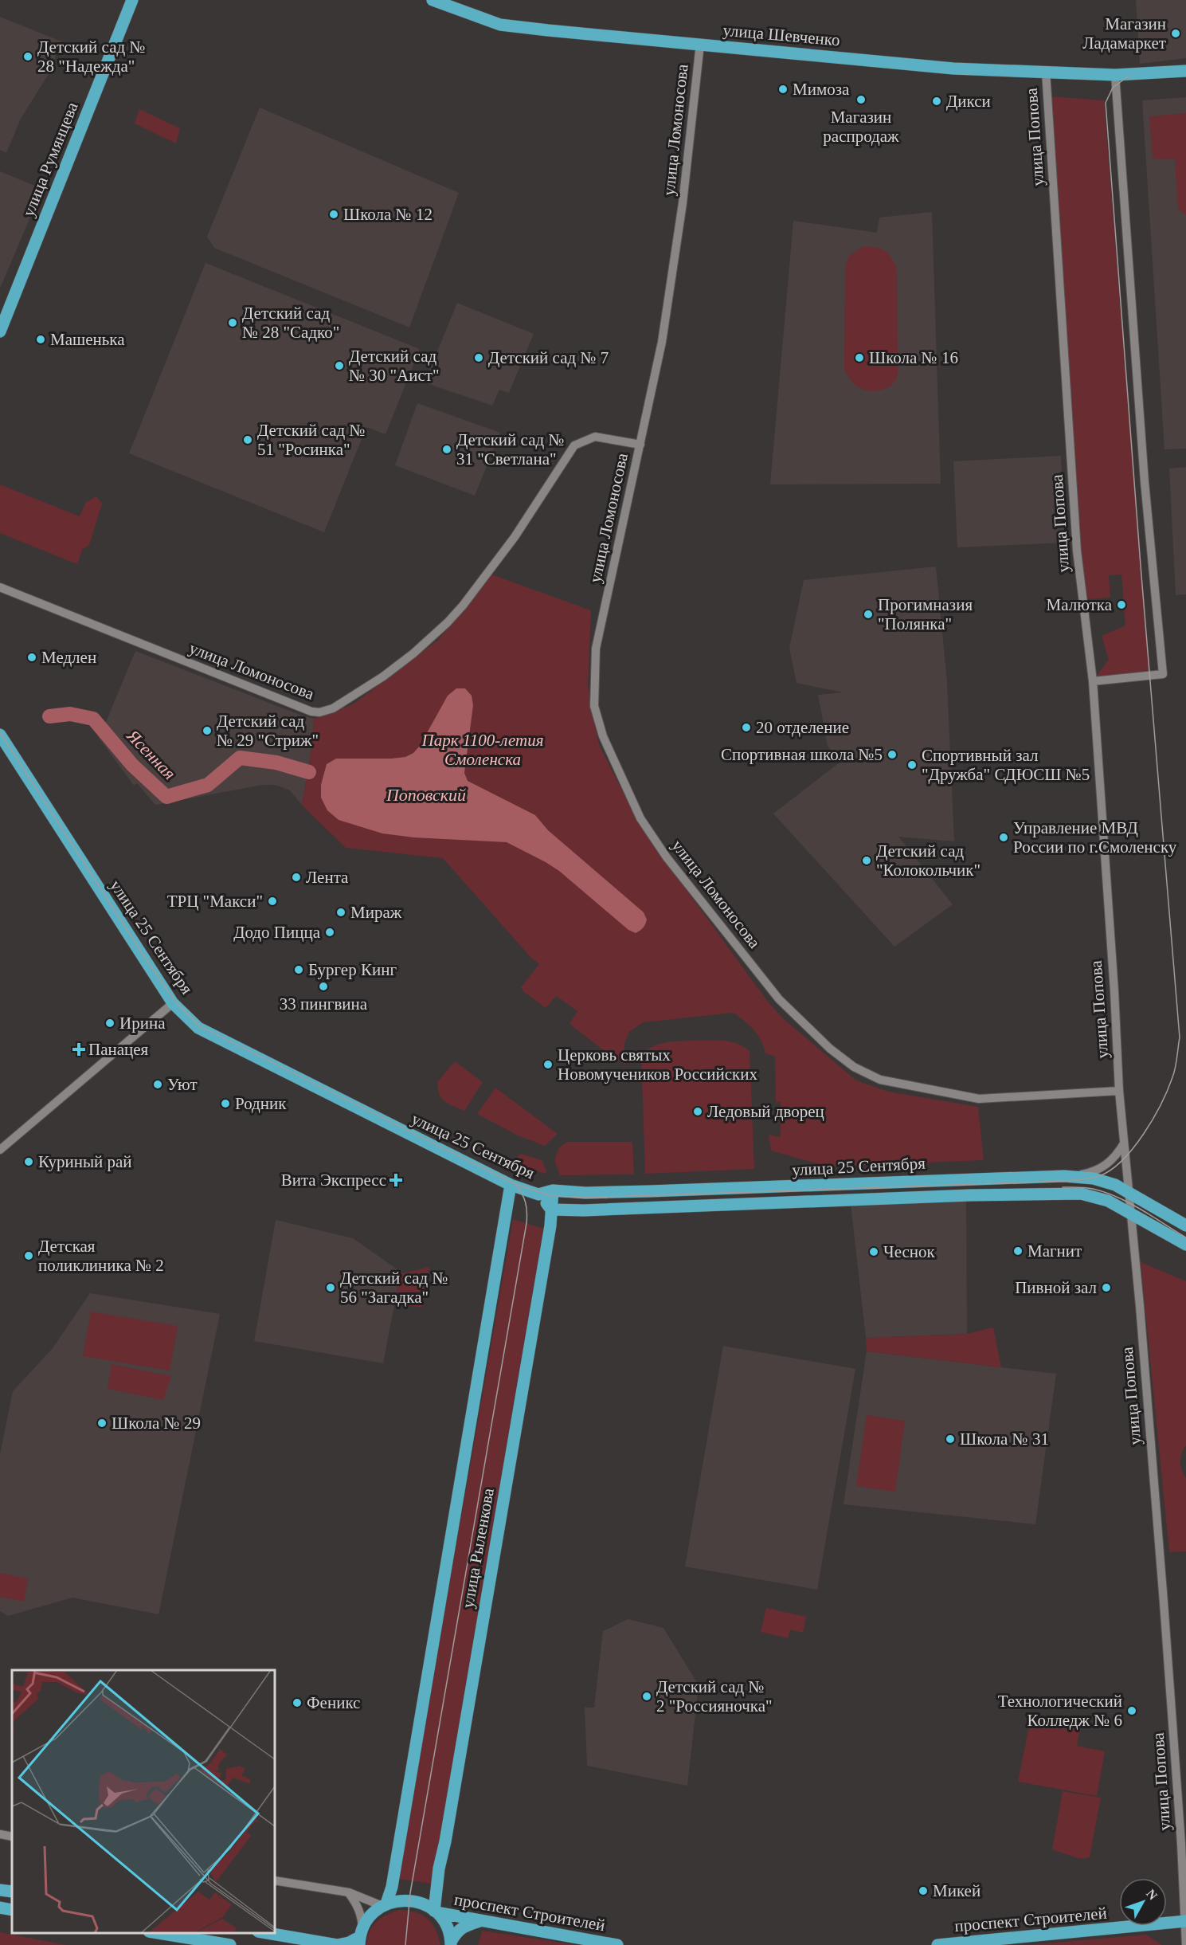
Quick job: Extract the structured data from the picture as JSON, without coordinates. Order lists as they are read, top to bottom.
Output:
{
  "streets": {
    "main road": [
      "улица Шевченко",
      "улица Румянцева",
      "улица 25 Сентября",
      "улица Рыленкова",
      "проспект Строителей"
    ],
    "street": ["улица Ломоносова", "улица Попова"]
  },
  "crossings": [
    ["улица Шевченко", "улица Ломоносова"],
    ["улица Шевченко", "улица Попова"],
    ["улица Ломоносова", "улица Попова"],
    ["улица Попова", "улица 25 Сентября"],
    ["улица Попова", "проспект Строителей"],
    ["улица 25 Сентября", "улица Рыленкова"],
    ["улица Рыленкова", "проспект Строителей"]
  ],
  "water": ["Ясенная", "Поповский"],
  "parks": ["Парк 1100-летия Смоленска"],
  "places": {
    "other": [
      "Магазин Ладамаркет",
      "Детский сад № 28 \"Надежда\"",
      "Мимоза",
      "Магазин распродаж",
      "Дикси",
      "Школа № 12",
      "Детский сад № 28 \"Садко\"",
      "Машенька",
      "Детский сад № 7",
      "Школа № 16",
      "Детский сад № 30 \"Аист\"",
      "Детский сад № 51 \"Росинка\"",
      "Детский сад № 31 \"Светлана\"",
      "Малютка",
      "Прогимназия \"Полянка\"",
      "Медлен",
      "20 отделение",
      "Детский сад № 29 \"Стриж\"",
      "Спортивная школа №5",
      "Спортивный зал \"Дружба\" СДЮСШ №5",
      "Управление МВД России по г.Смоленску",
      "Детский сад \"Колокольчик\"",
      "Лента",
      "ТРЦ \"Макси\"",
      "Мираж",
      "Додо Пицца",
      "Бургер Кинг",
      "33 пингвина",
      "Ирина",
      "Церковь святых Новомучеников Российских",
      "Уют",
      "Родник",
      "Ледовый дворец",
      "Куриный рай",
      "Магнит",
      "Чеснок",
      "Детская поликлиника № 2",
      "Детский сад № 56 \"Загадка\"",
      "Пивной зал",
      "Школа № 29",
      "Школа № 31",
      "Детский сад № 2 \"Россияночка\"",
      "Феникс",
      "Технологический Колледж № 6",
      "Микей"
    ],
    "health": ["Панацея", "Вита Экспресс"]
  },
  "north": "top right"
}
